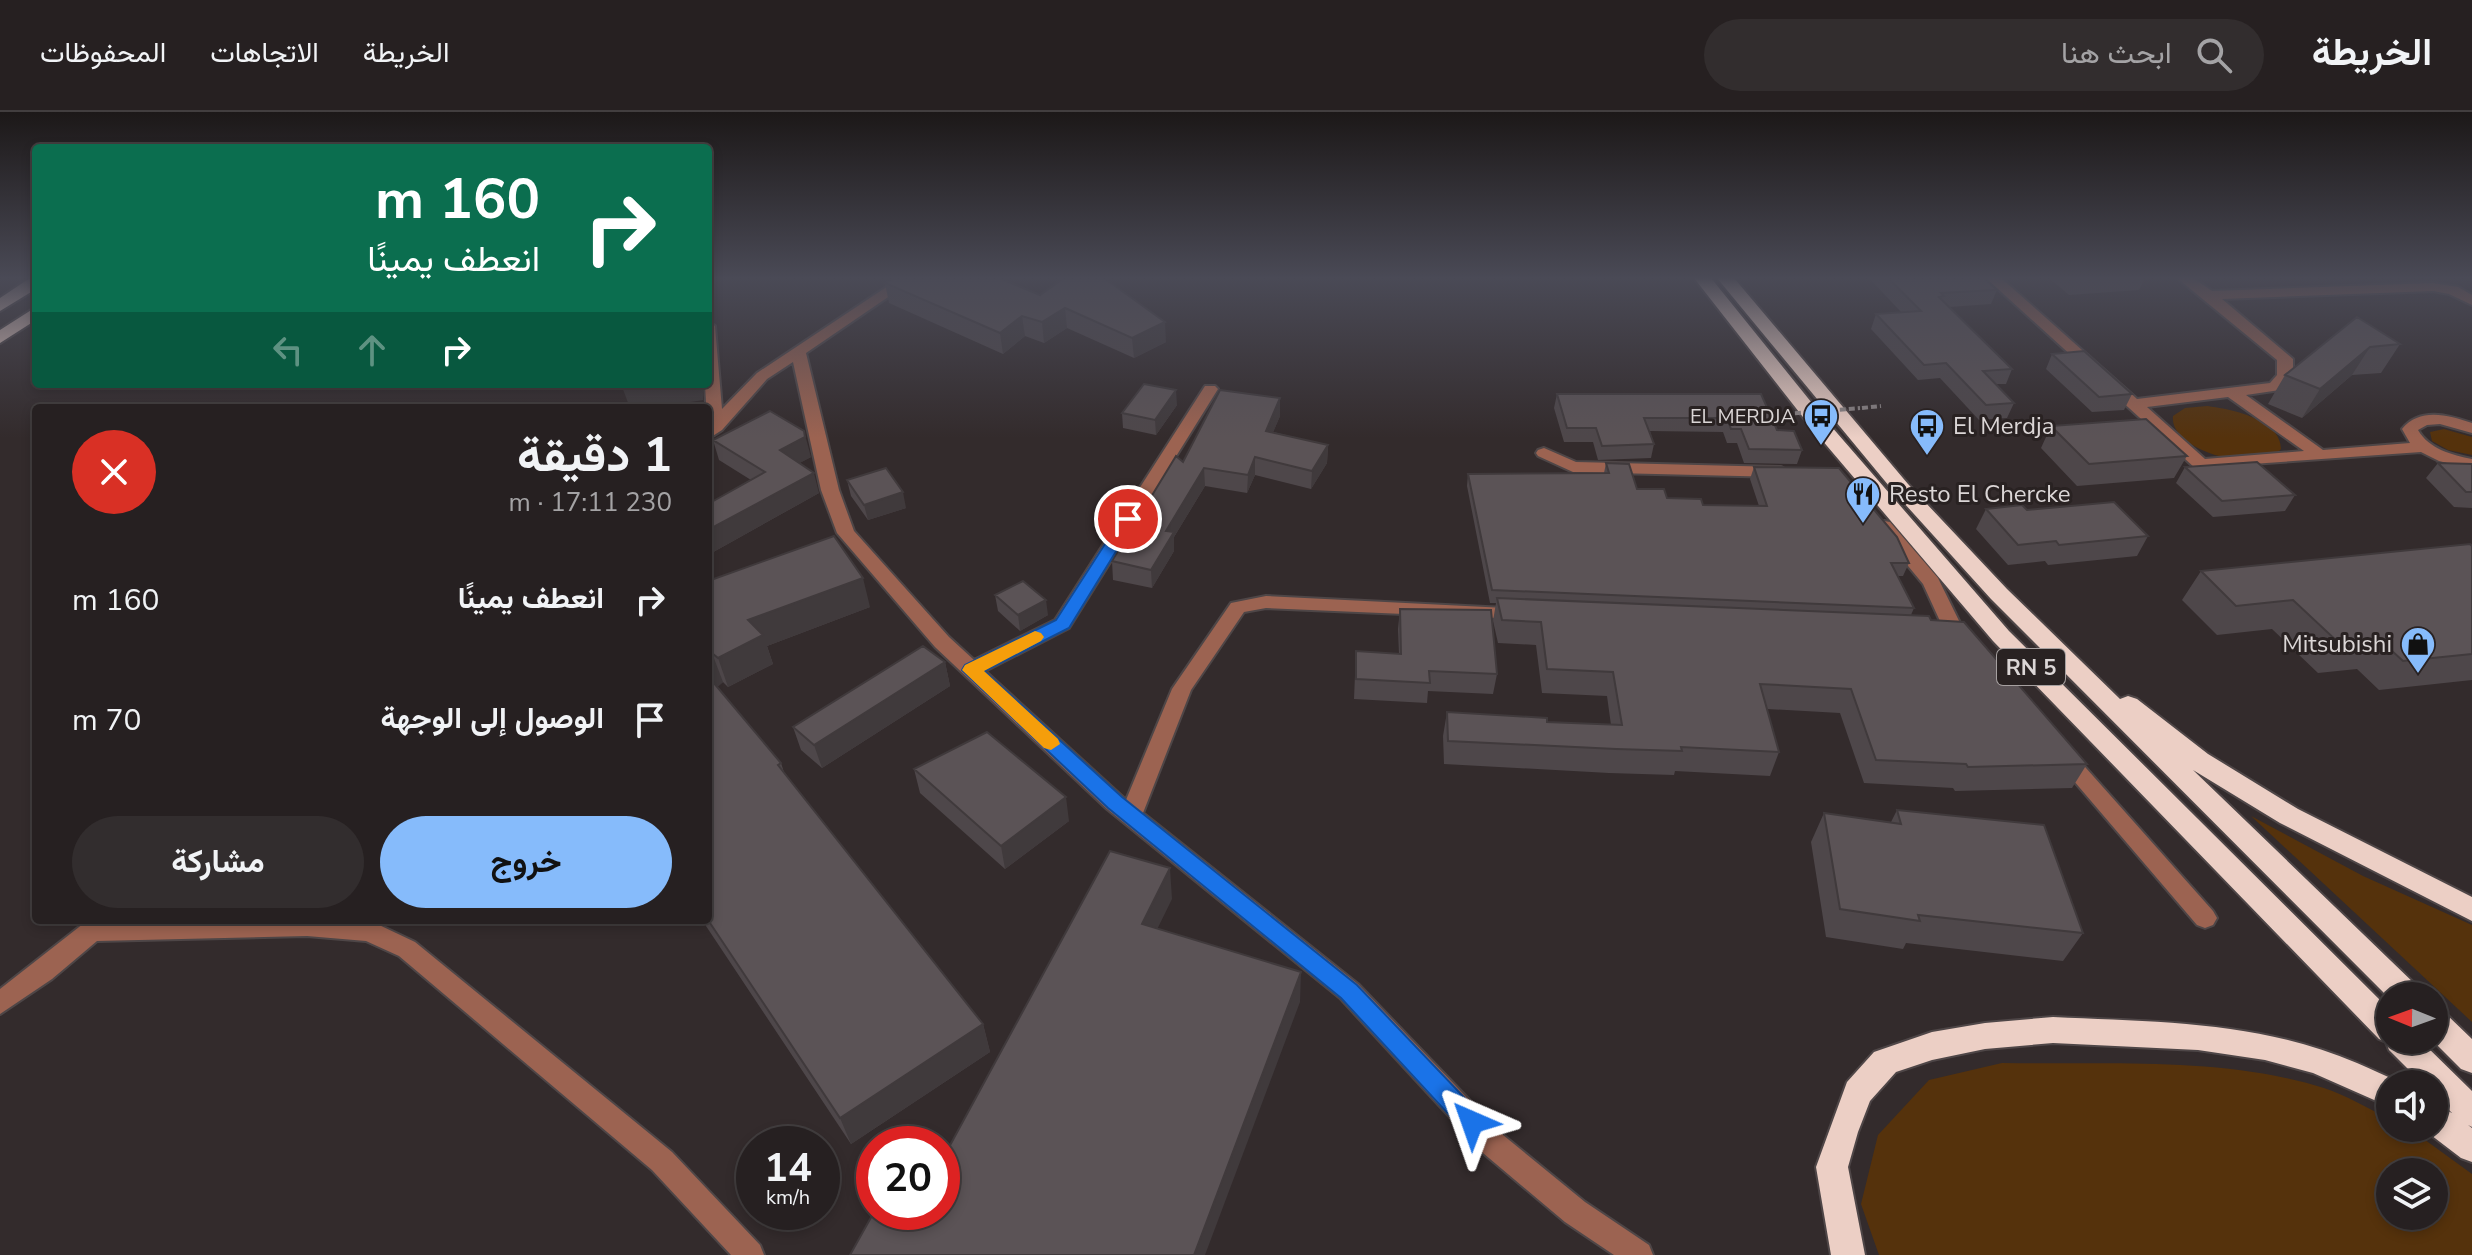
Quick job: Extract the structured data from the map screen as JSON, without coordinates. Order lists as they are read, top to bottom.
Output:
{
  "streets": {
    "highway": ["RN 5"]
  },
  "places": {
    "bus stop": ["EL MERDJA", "El Merdja"],
    "restaurant": ["Resto El Chercke"],
    "shop": ["Mitsubishi"]
  },
  "north": "left",
  "page": {
    "header": "الخريطة",
    "search": "ابحث هنا",
    "nav": ["الخريطة", "الاتجاهات", "المحفوظات"],
    "turn": ["160 m", "انعطف يمينًا"],
    "heading": ["1 دقيقة", "230 m · 17:11"],
    "list": [
      {
        "name": "انعطف يمينًا",
        "value": "160 m"
      },
      {
        "name": "الوصول إلى الوجهة",
        "value": "70 m"
      }
    ],
    "buttons": ["خروج", "مشاركة"],
    "speed": "14 km/h",
    "limit": "20"
  }
}
